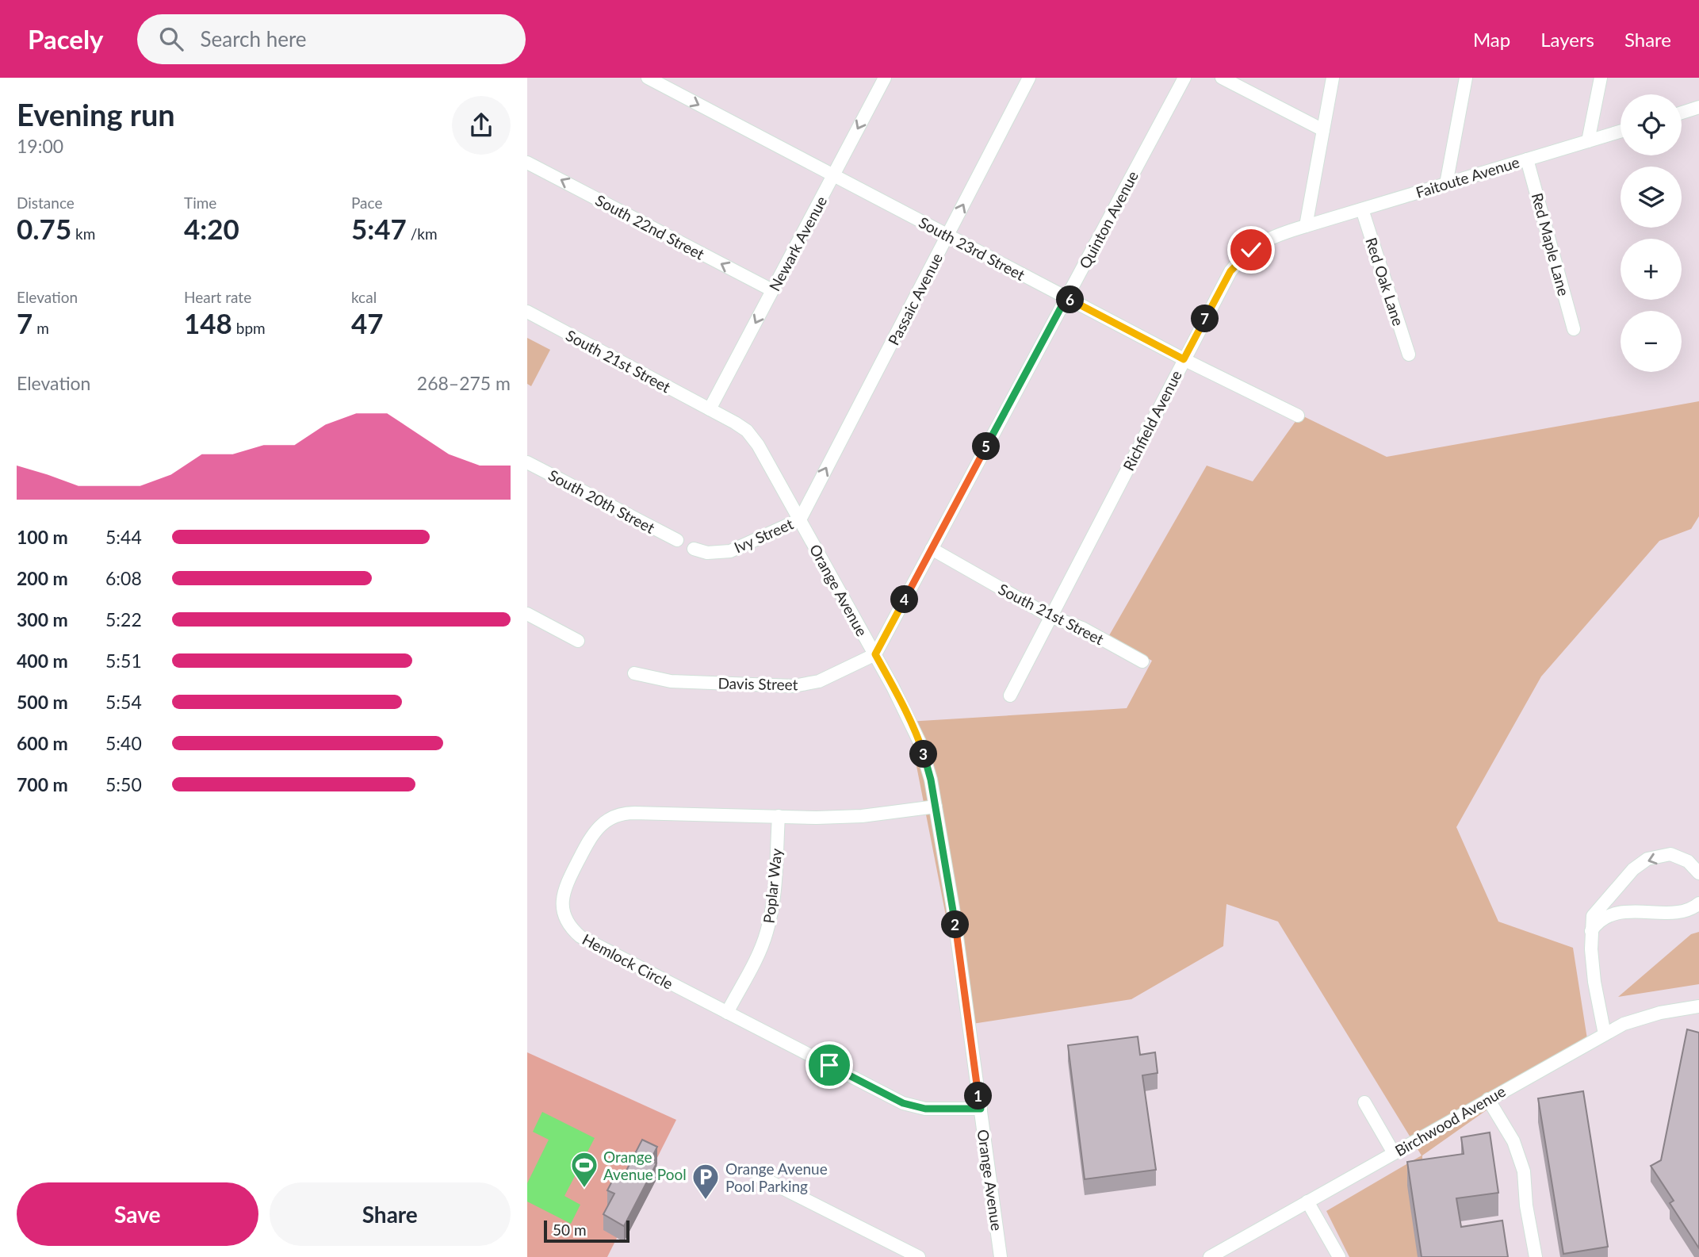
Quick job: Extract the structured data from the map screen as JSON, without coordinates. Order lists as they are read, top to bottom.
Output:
{
  "streets": {
    "street": [
      "Faitoute Avenue",
      "Quinton Avenue",
      "South 22nd Street",
      "Newark Avenue",
      "Red Maple Lane",
      "South 23rd Street",
      "Red Oak Lane",
      "Passaic Avenue",
      "South 21st Street",
      "Richfield Avenue",
      "South 20th Street",
      "Ivy Street",
      "Orange Avenue",
      "Davis Street",
      "Poplar Way",
      "Hemlock Circle",
      "Birchwood Avenue"
    ]
  },
  "crossings": [
    ["Faitoute Avenue", "Red Maple Lane"],
    ["Faitoute Avenue", "Red Oak Lane"],
    ["Faitoute Avenue", "Richfield Avenue"],
    ["Quinton Avenue", "South 23rd Street"],
    ["Quinton Avenue", "South 21st Street"],
    ["Quinton Avenue", "Orange Avenue"],
    ["Quinton Avenue", "Davis Street"],
    ["South 22nd Street", "Newark Avenue"],
    ["Newark Avenue", "South 23rd Street"],
    ["Newark Avenue", "South 21st Street"],
    ["Newark Avenue", "Orange Avenue"],
    ["South 23rd Street", "Passaic Avenue"],
    ["South 23rd Street", "Richfield Avenue"],
    ["Passaic Avenue", "Ivy Street"],
    ["Passaic Avenue", "Orange Avenue"],
    ["South 21st Street", "Richfield Avenue"],
    ["South 21st Street", "Orange Avenue"],
    ["Ivy Street", "Orange Avenue"],
    ["Orange Avenue", "Davis Street"],
    ["Orange Avenue", "Hemlock Circle"],
    ["Poplar Way", "Hemlock Circle"]
  ],
  "one_way": ["South 22nd Street", "Newark Avenue", "Passaic Avenue"],
  "places": {
    "sports": ["Orange Avenue Pool"],
    "parking": ["Orange Avenue Pool Parking"]
  },
  "scale_bar": "50 m",
  "page": {
    "header": "Pacely",
    "search": "Search here",
    "nav": ["Map", "Layers", "Share"],
    "heading": ["Evening run", "19:00"],
    "map_buttons": ["+", "−"],
    "stats": [
      ["Distance", "0.75 km"],
      ["Time", "4:20"],
      ["Pace", "5:47 /km"],
      ["Elevation", "7 m"],
      ["Heart rate", "148 bpm"],
      ["kcal", "47"]
    ],
    "pins": [
      "6",
      "7",
      "5",
      "4",
      "3",
      "2",
      "1"
    ],
    "chart": ["Elevation", "268–275 m"],
    "list": [
      {
        "name": "100 m",
        "note": "5:44"
      },
      {
        "name": "200 m",
        "note": "6:08"
      },
      {
        "name": "300 m",
        "note": "5:22"
      },
      {
        "name": "400 m",
        "note": "5:51"
      },
      {
        "name": "500 m",
        "note": "5:54"
      },
      {
        "name": "600 m",
        "note": "5:40"
      },
      {
        "name": "700 m",
        "note": "5:50"
      }
    ],
    "buttons": ["Save", "Share"],
    "scale": "50 m"
  }
}
